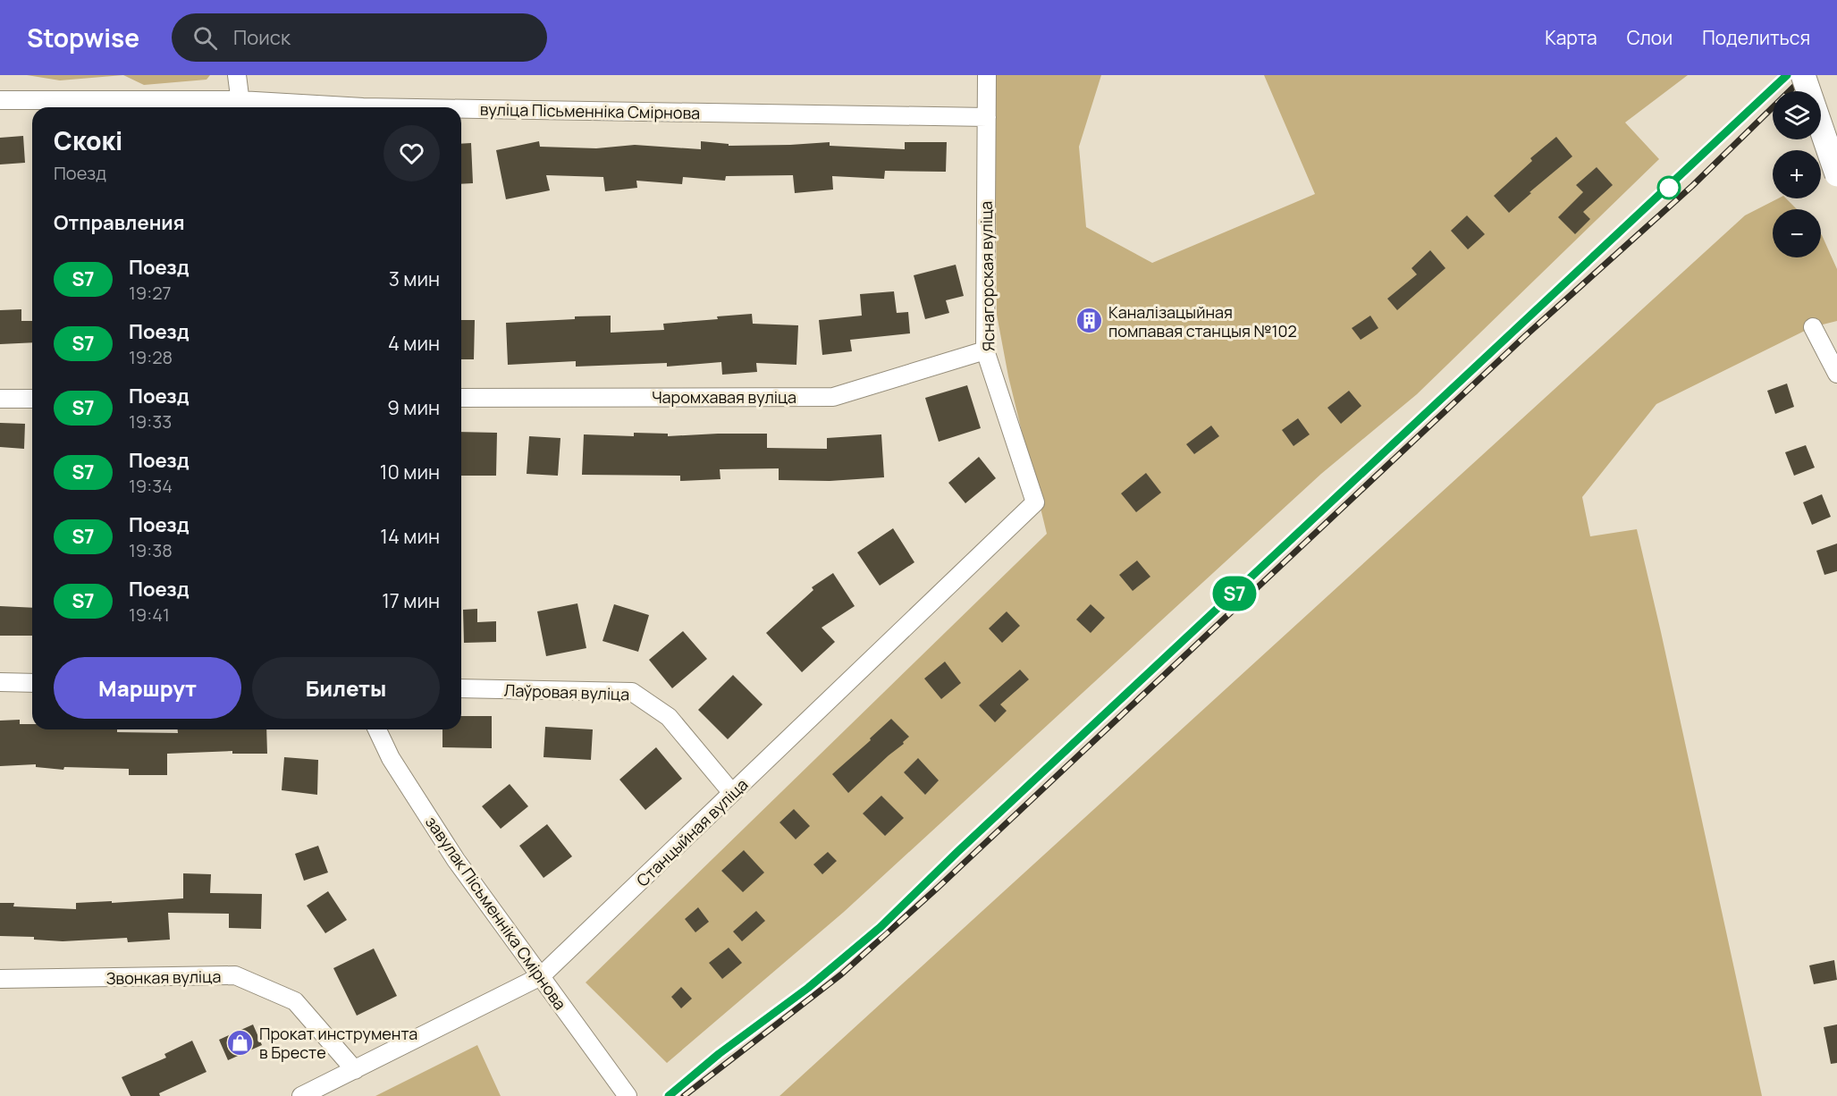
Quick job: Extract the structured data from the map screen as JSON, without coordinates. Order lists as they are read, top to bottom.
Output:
{
  "streets": {
    "street": [
      "вуліца Пісьменніка Смірнова",
      "Яснагорская вуліца",
      "Чаромхавая вуліца",
      "Лаўровая вуліца",
      "Станцыйная вуліца",
      "завулак Пісьменніка Смірнова",
      "Звонкая вуліца"
    ]
  },
  "crossings": [
    ["вуліца Пісьменніка Смірнова", "Яснагорская вуліца"],
    ["Яснагорская вуліца", "Чаромхавая вуліца"],
    ["Яснагорская вуліца", "Станцыйная вуліца"],
    ["Лаўровая вуліца", "Станцыйная вуліца"],
    ["Станцыйная вуліца", "завулак Пісьменніка Смірнова"],
    ["Станцыйная вуліца", "Звонкая вуліца"]
  ],
  "places": {
    "building": ["Каналізацыйная помпавая станцыя №102"],
    "shop": ["Прокат инструмента в Бресте"]
  },
  "page": {
    "header": "Stopwise",
    "search": "Поиск",
    "nav": ["Карта", "Слои", "Поделиться"],
    "on_map": "S7",
    "map_buttons": ["+", "−"],
    "heading": [
      ["Скокі", "Поезд"],
      "Отправления"
    ],
    "list": [
      {
        "mark": "S7",
        "name": "Поезд",
        "note": "19:27",
        "value": "3 мин"
      },
      {
        "mark": "S7",
        "name": "Поезд",
        "note": "19:28",
        "value": "4 мин"
      },
      {
        "mark": "S7",
        "name": "Поезд",
        "note": "19:33",
        "value": "9 мин"
      },
      {
        "mark": "S7",
        "name": "Поезд",
        "note": "19:34",
        "value": "10 мин"
      },
      {
        "mark": "S7",
        "name": "Поезд",
        "note": "19:38",
        "value": "14 мин"
      },
      {
        "mark": "S7",
        "name": "Поезд",
        "note": "19:41",
        "value": "17 мин"
      }
    ],
    "buttons": ["Маршрут", "Билеты"]
  }
}
